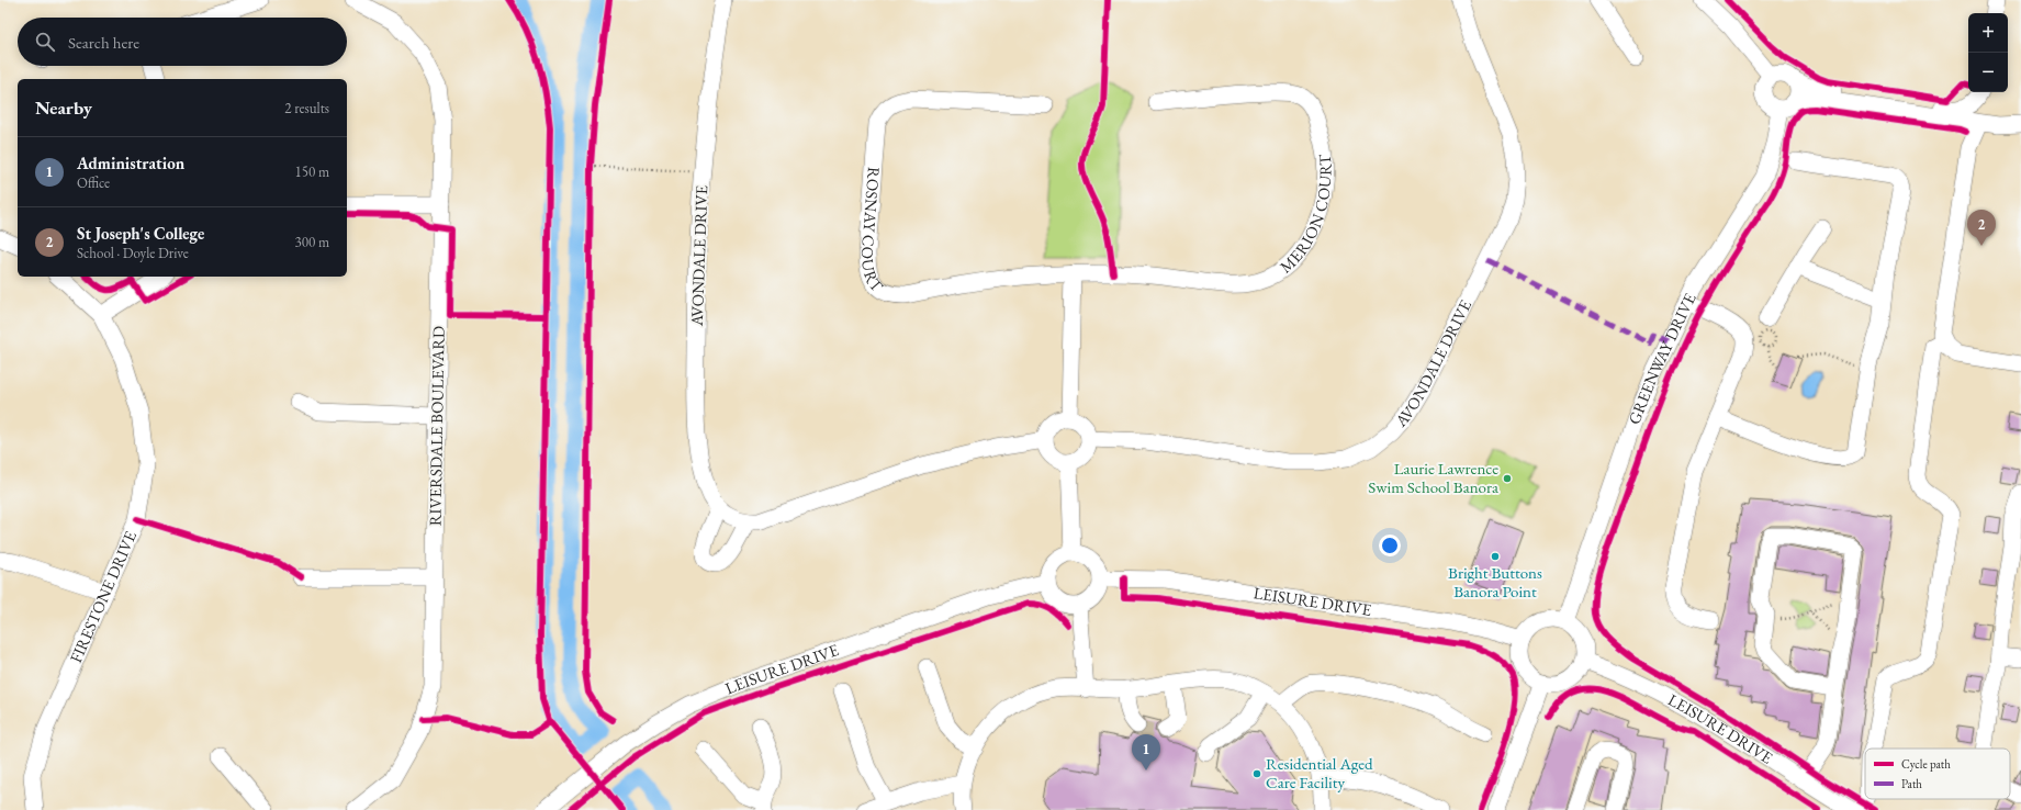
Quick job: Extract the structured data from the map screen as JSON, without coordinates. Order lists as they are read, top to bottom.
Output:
{
  "streets": {
    "street": [
      "MERION COURT",
      "ROSNAY COURT",
      "AVONDALE DRIVE",
      "GREENWAY DRIVE",
      "RIVERSDALE BOULEVARD",
      "FIRESTONE DRIVE",
      "LEISURE DRIVE"
    ]
  },
  "crossings": [
    ["MERION COURT", "ROSNAY COURT"],
    ["GREENWAY DRIVE", "LEISURE DRIVE"]
  ],
  "places": ["Laurie Lawrence Swim School Banora", "Bright Buttons Banora Point", "Residential Aged Care Facility"],
  "legend": ["Cycle path", "Path"],
  "page": {
    "map_buttons": ["+", "−"],
    "search": "Search here",
    "heading": ["Nearby", "2 results"],
    "list": [
      {
        "mark": "1",
        "name": "Administration",
        "note": "Office",
        "value": "150 m"
      },
      {
        "mark": "2",
        "name": "St Joseph's College",
        "note": "School · Doyle Drive",
        "value": "300 m"
      }
    ],
    "pins": ["2", "1"]
  }
}
